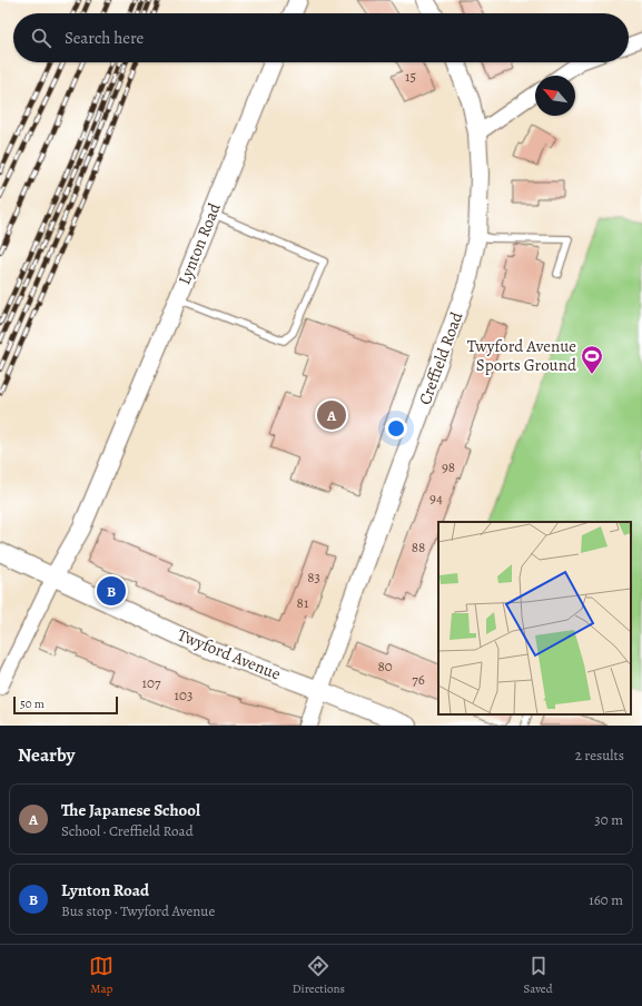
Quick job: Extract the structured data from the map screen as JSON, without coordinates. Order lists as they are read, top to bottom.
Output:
{
  "streets": {
    "street": ["Lynton Road", "Creffield Road", "Twyford Avenue"]
  },
  "crossings": [
    ["Lynton Road", "Twyford Avenue"],
    ["Creffield Road", "Twyford Avenue"]
  ],
  "places": {
    "sports": ["Twyford Avenue Sports Ground"]
  },
  "house_numbers": [
    "15",
    "98",
    "94",
    "88",
    "83",
    "81",
    "80",
    "76",
    "107",
    "103"
  ],
  "scale_bar": "50 m",
  "north": "top left",
  "page": {
    "search": "Search here",
    "pins": ["A", "B"],
    "scale": "50 m",
    "heading": ["Nearby", "2 results"],
    "list": [
      {
        "mark": "A",
        "name": "The Japanese School",
        "note": "School · Creffield Road",
        "value": "30 m"
      },
      {
        "mark": "B",
        "name": "Lynton Road",
        "note": "Bus stop · Twyford Avenue",
        "value": "160 m"
      }
    ],
    "nav": ["Map", "Directions", "Saved"]
  }
}
